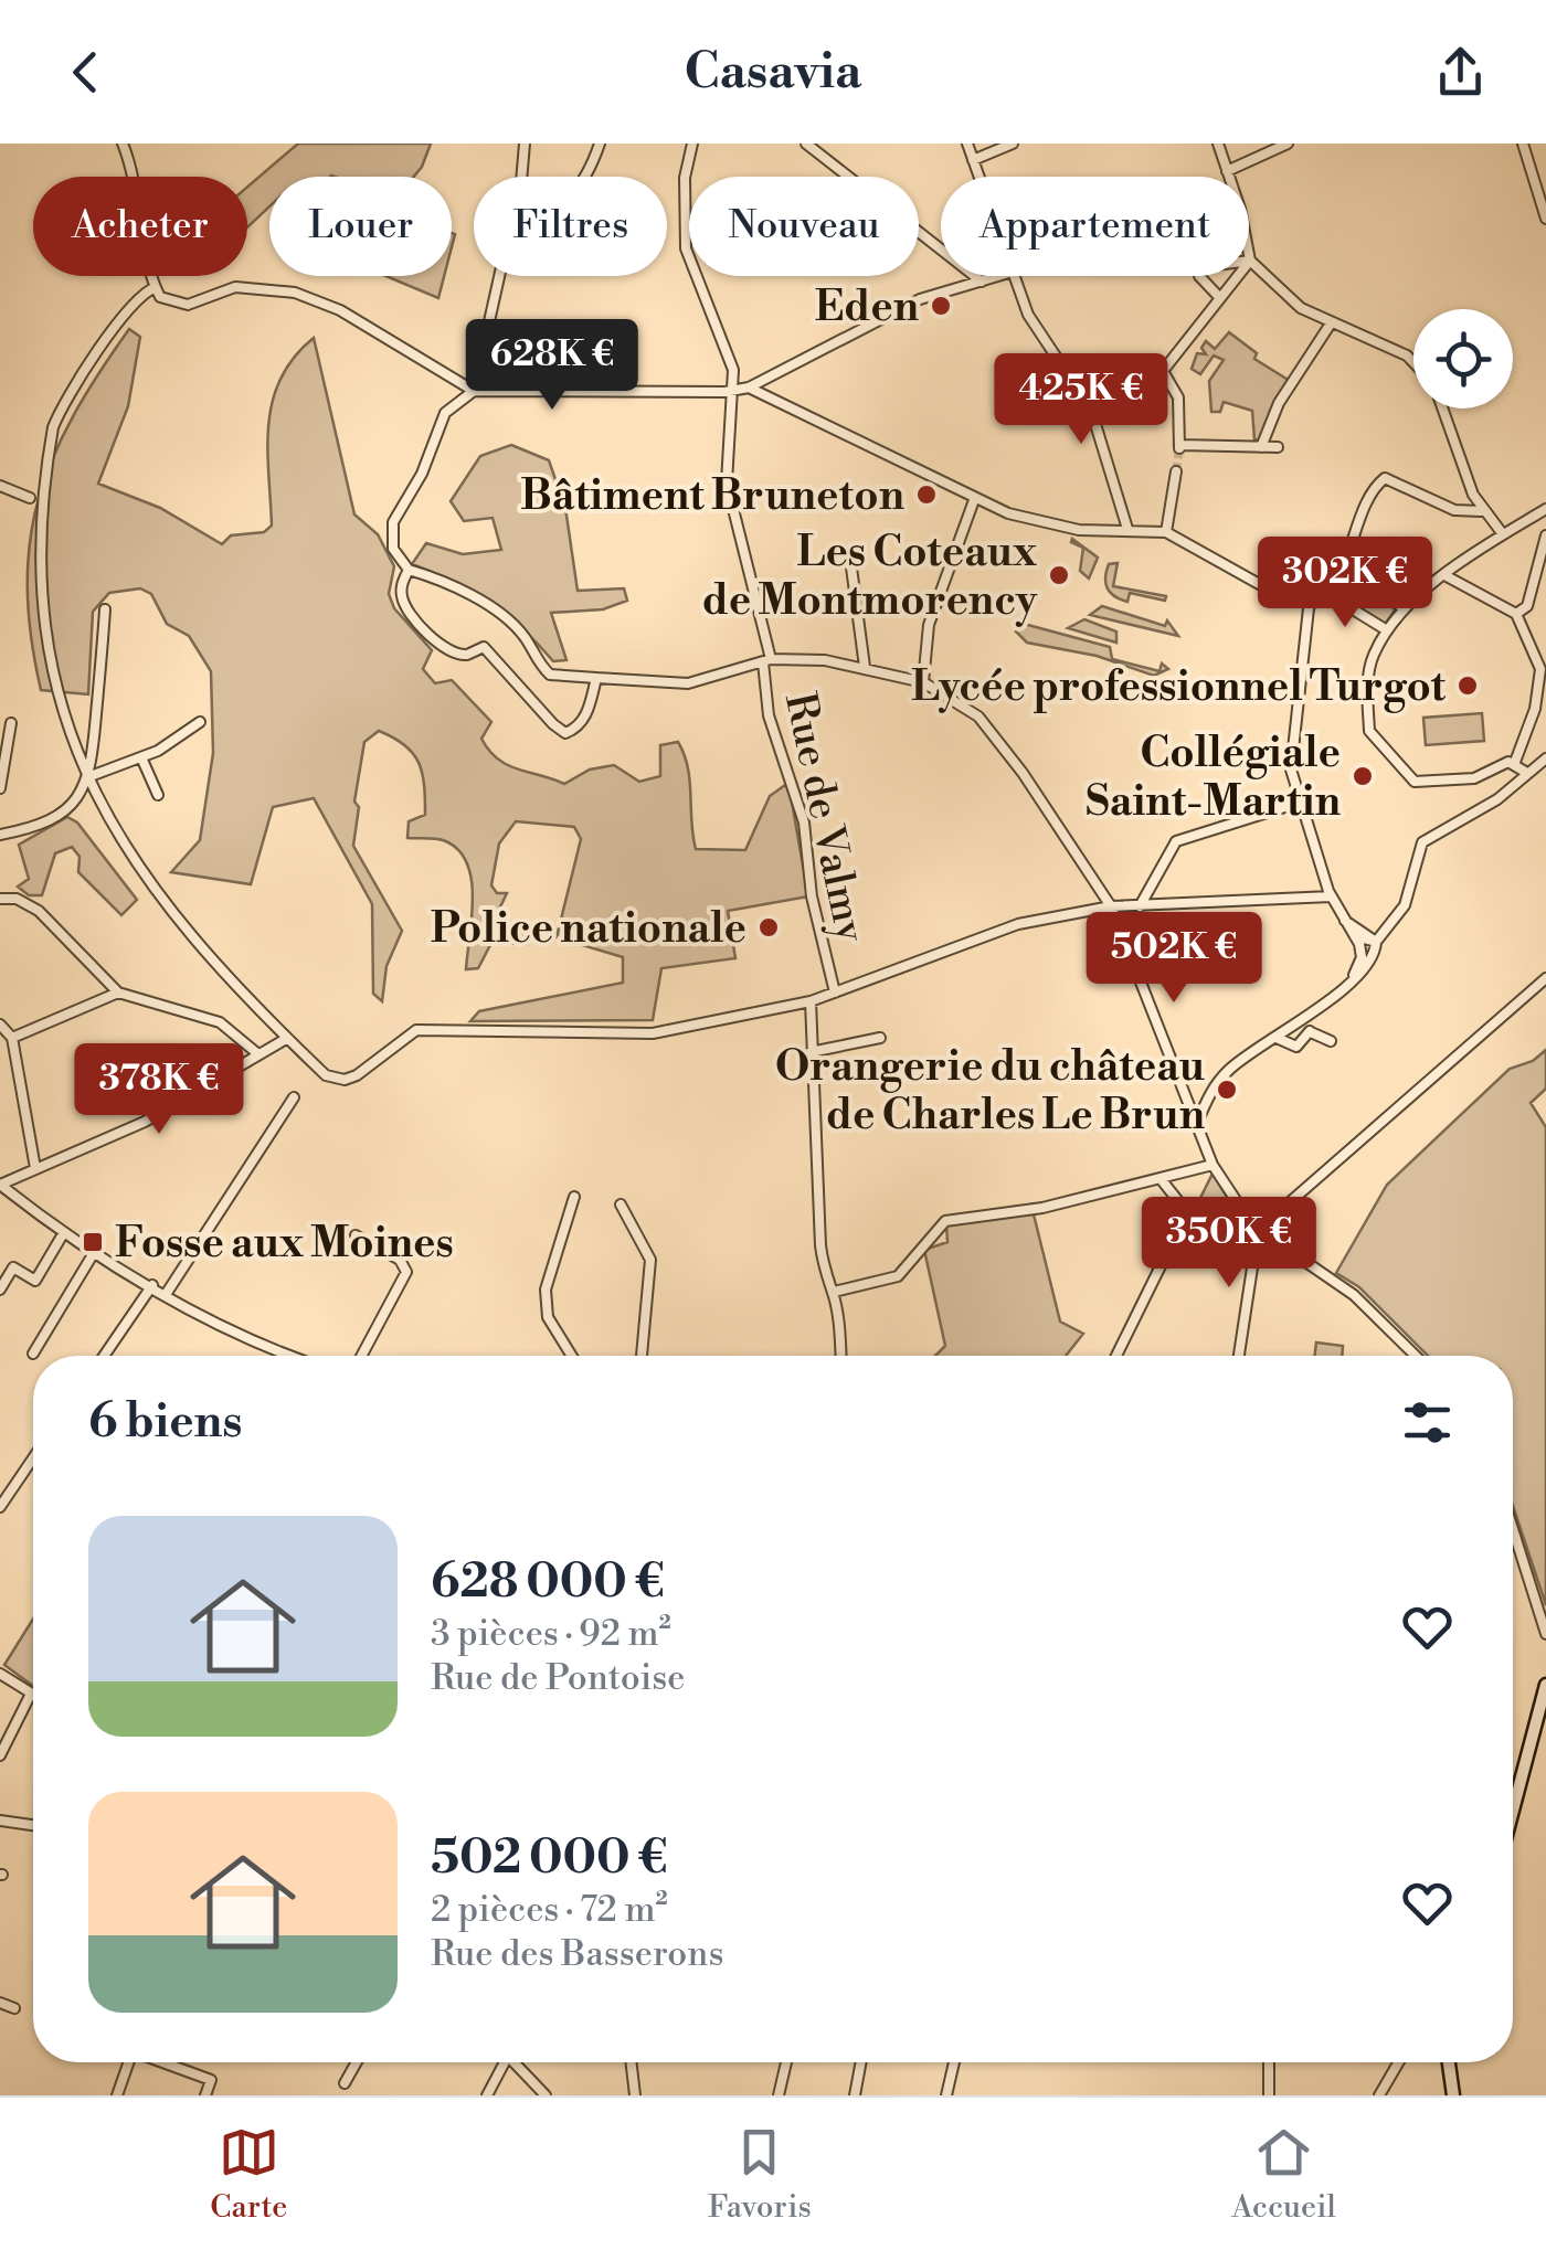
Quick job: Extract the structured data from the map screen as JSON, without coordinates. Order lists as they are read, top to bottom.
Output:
{
  "streets": {
    "street": ["Rue de Valmy"]
  },
  "places": {
    "other": [
      "Eden",
      "Bâtiment Bruneton",
      "Les Coteaux de Montmorency",
      "Lycée professionnel Turgot",
      "Collégiale Saint-Martin",
      "Police nationale",
      "Orangerie du château de Charles Le Brun"
    ],
    "transit": ["Fosse aux Moines"]
  },
  "page": {
    "header": "Casavia",
    "chip": [
      "Acheter",
      "Louer",
      "Filtres",
      "Nouveau",
      "Appartement"
    ],
    "price": [
      "628K €",
      "425K €",
      "302K €",
      "502K €",
      "378K €",
      "350K €"
    ],
    "heading": "6 biens",
    "list": [
      {
        "name": "628 000 €",
        "note": "3 pièces · 92 m² · Rue de Pontoise"
      },
      {
        "name": "502 000 €",
        "note": "2 pièces · 72 m² · Rue des Basserons"
      }
    ],
    "tabs": ["Carte", "Favoris", "Accueil"]
  }
}
